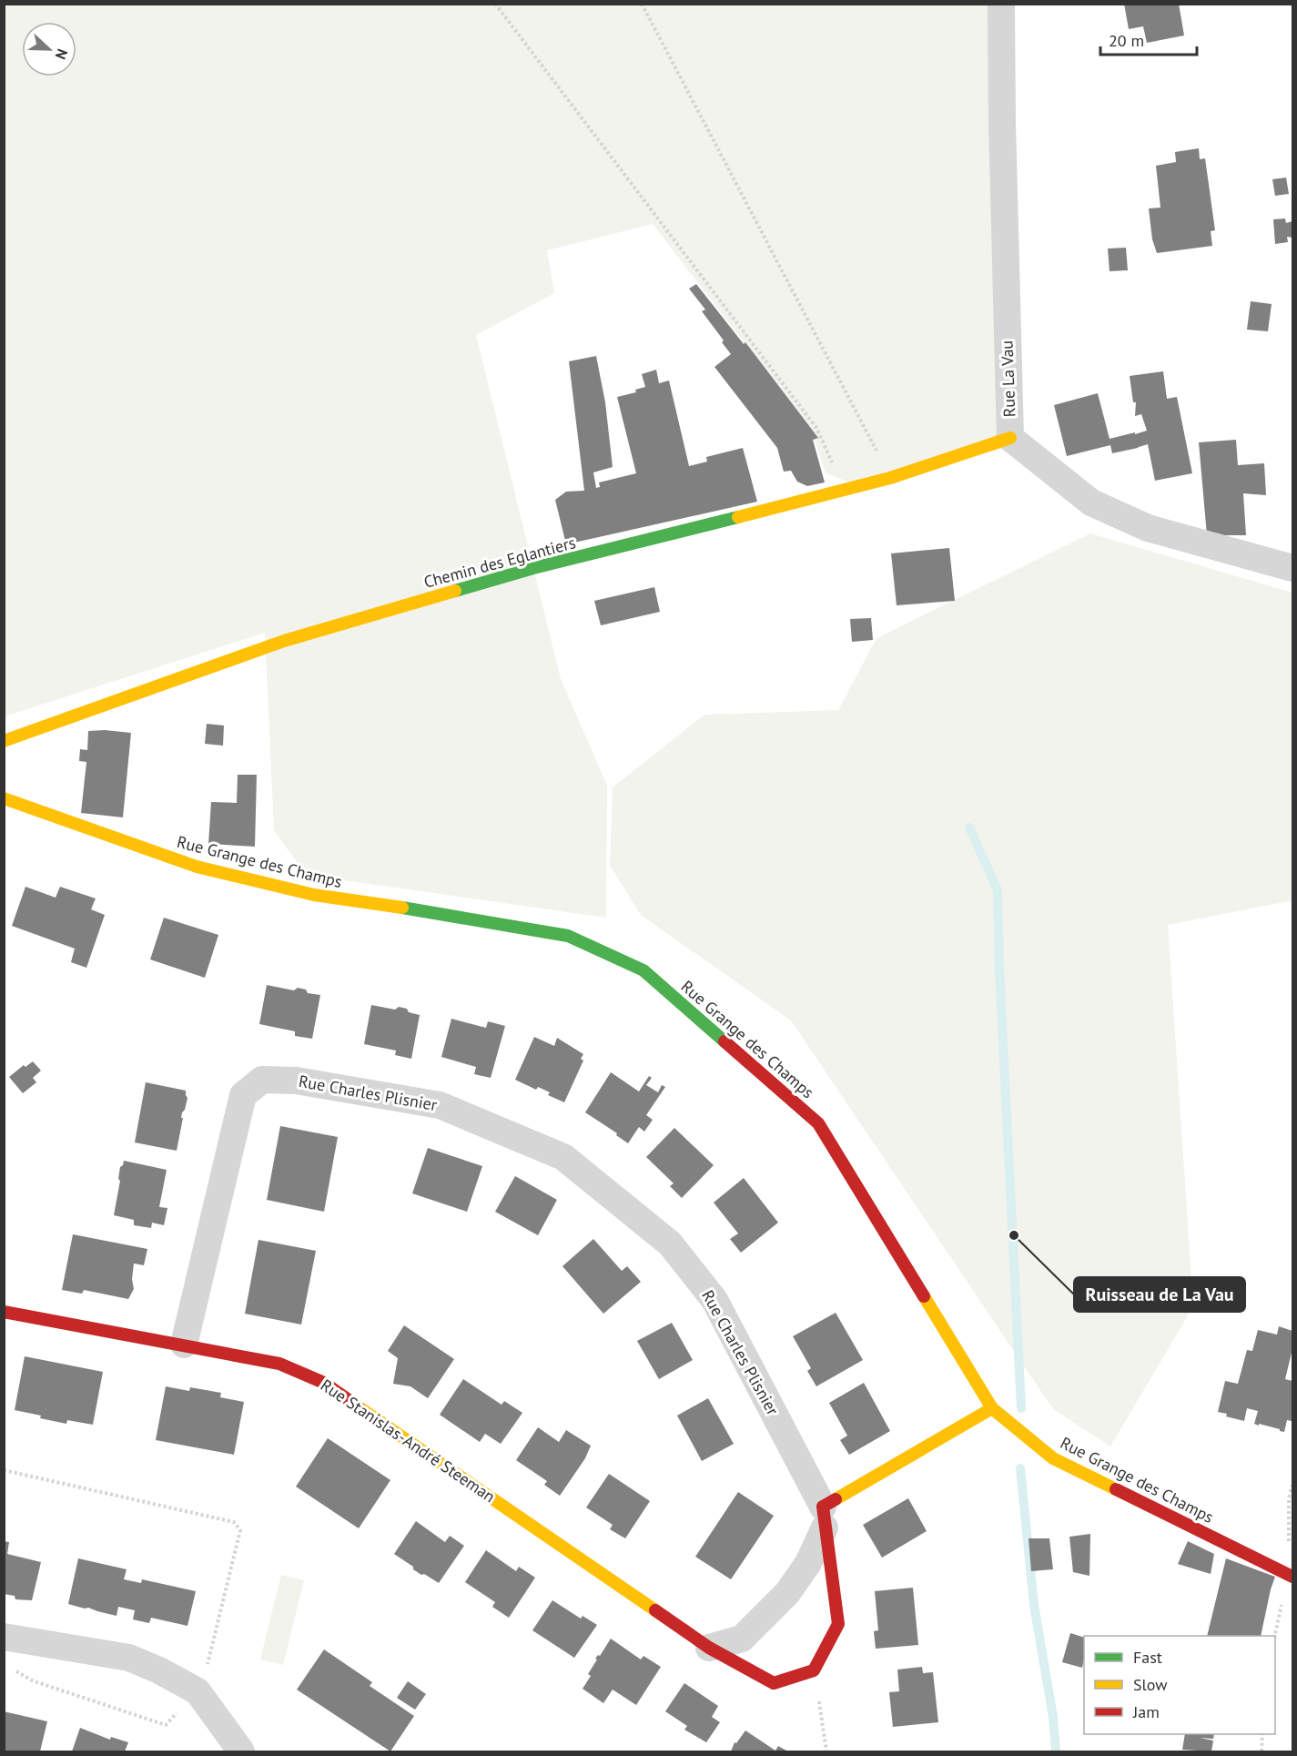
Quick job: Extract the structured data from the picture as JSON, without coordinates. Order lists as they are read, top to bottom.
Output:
{
  "streets": {
    "street": [
      "Rue La Vau",
      "Chemin des Eglantiers",
      "Rue Grange des Champs",
      "Rue Charles Plisnier",
      "Rue Stanislas-André Steeman"
    ]
  },
  "crossings": [
    ["Rue La Vau", "Chemin des Eglantiers"],
    ["Rue Charles Plisnier", "Rue Stanislas-André Steeman"]
  ],
  "places": ["Ruisseau de La Vau"],
  "legend": ["Fast", "Slow", "Jam"],
  "scale_bar": "20 m",
  "north": "right"
}
